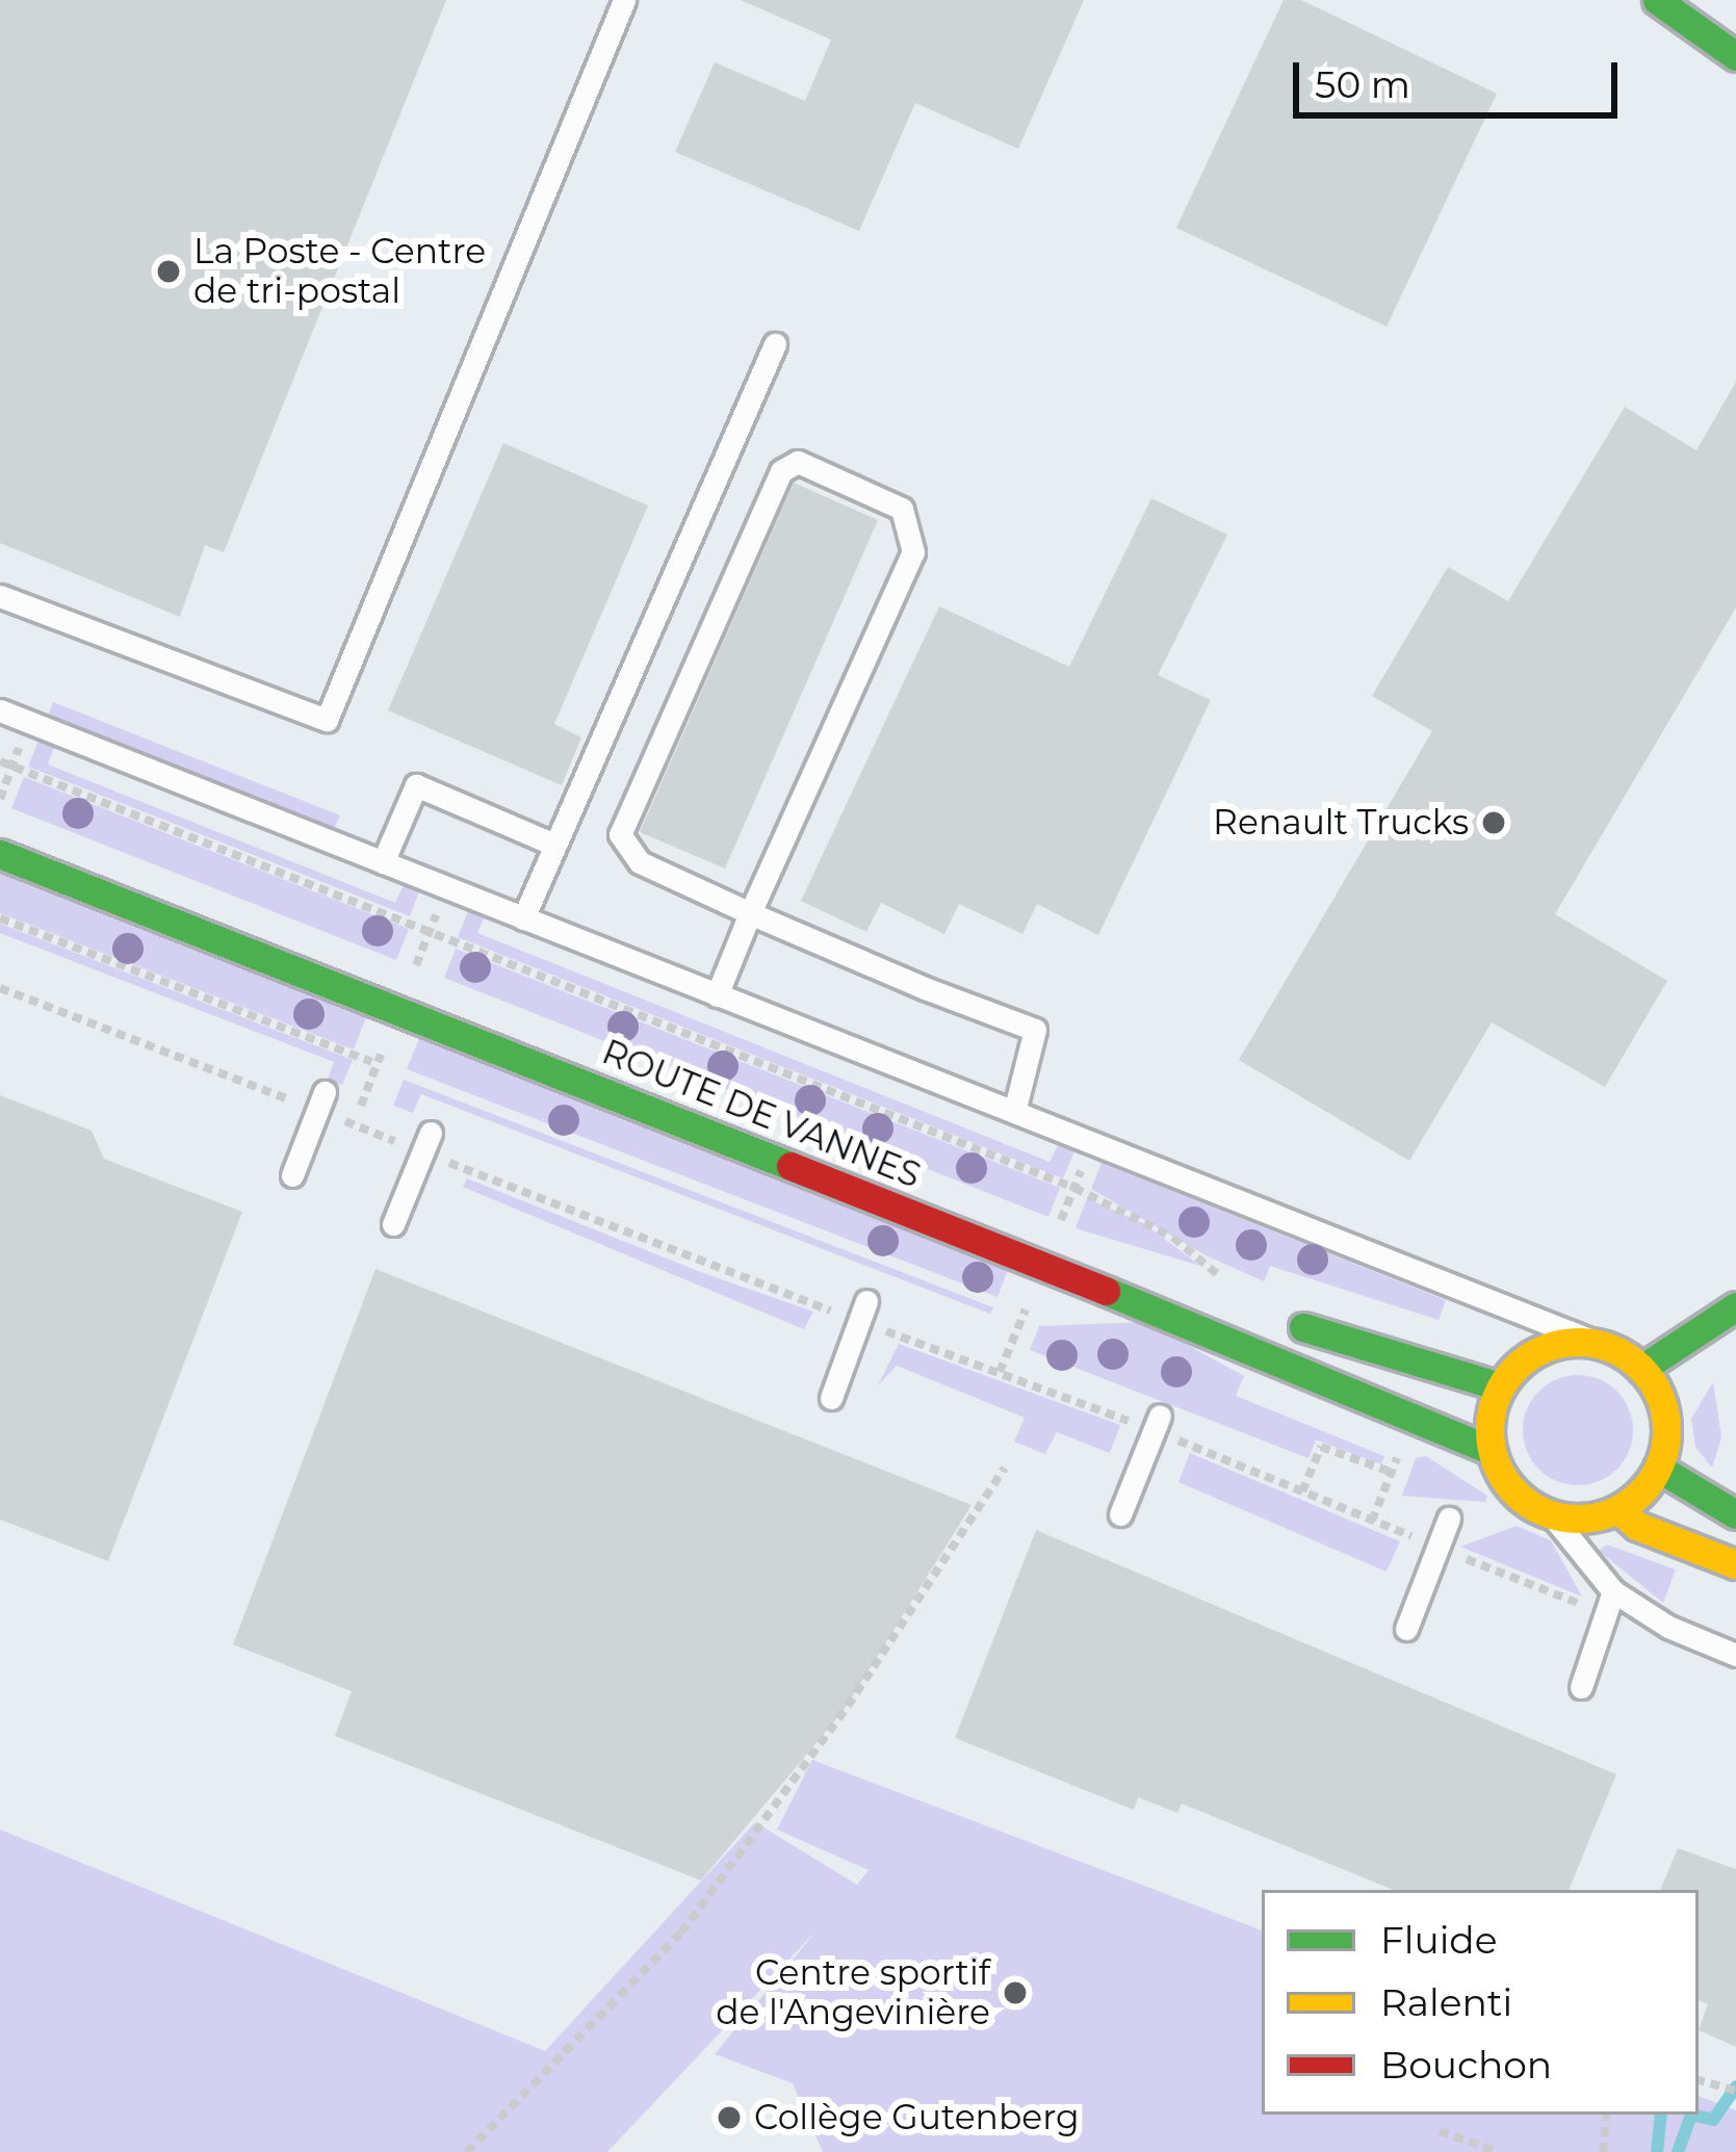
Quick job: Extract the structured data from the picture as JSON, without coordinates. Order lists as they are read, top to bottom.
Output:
{
  "streets": {
    "main road": ["ROUTE DE VANNES"]
  },
  "places": [
    "La Poste - Centre de tri-postal",
    "Renault Trucks",
    "Centre sportif de l'Angevinière",
    "Collège Gutenberg"
  ],
  "legend": ["Fluide", "Ralenti", "Bouchon"],
  "scale_bar": "50 m"
}
